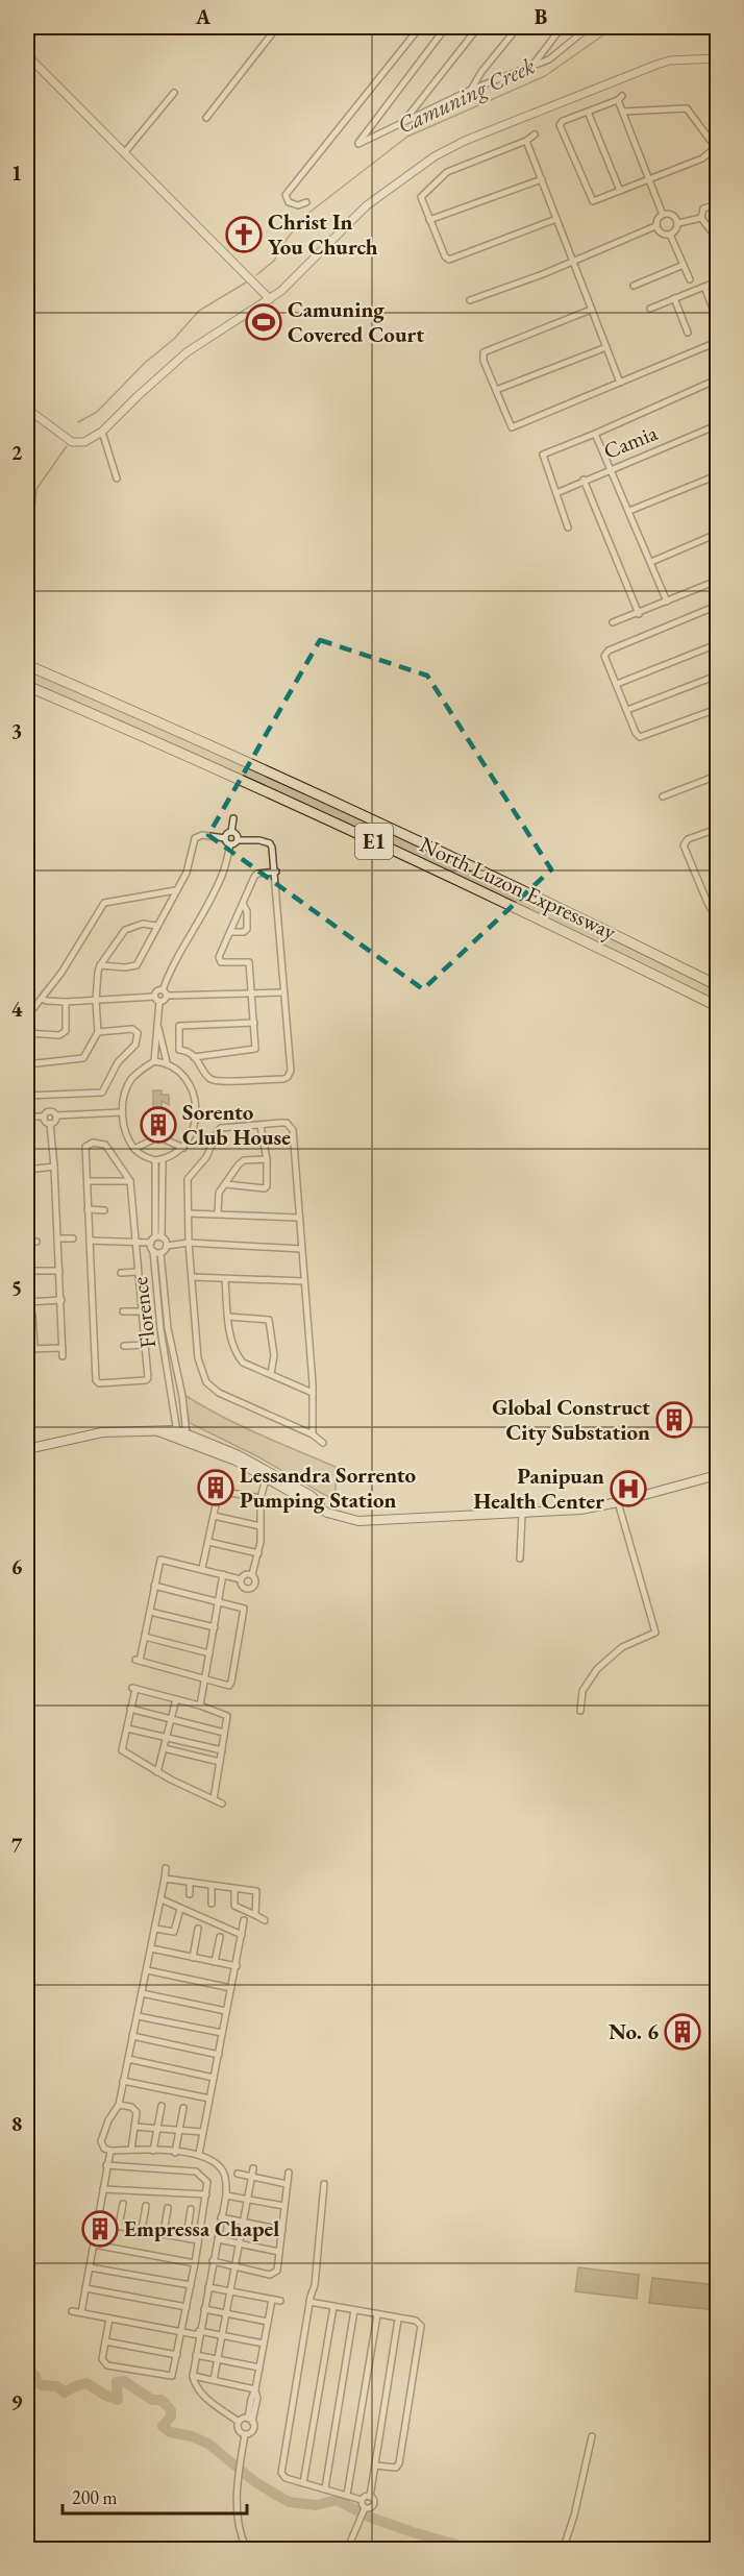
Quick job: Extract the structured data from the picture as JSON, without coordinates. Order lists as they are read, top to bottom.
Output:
{
  "streets": {
    "highway": ["E1", "North Luzon Expressway"],
    "street": ["Camia", "Florence"]
  },
  "water": ["Camuning Creek"],
  "places": {
    "church": ["Christ In You Church"],
    "sports": ["Camuning Covered Court"],
    "building": [
      "Sorento Club House",
      "Global Construct City Substation",
      "Lessandra Sorrento Pumping Station",
      "No. 6",
      "Empressa Chapel"
    ],
    "hospital": ["Panipuan Health Center"]
  },
  "scale_bar": "200 m",
  "grid": {
    "columns": ["A", "B"],
    "rows": [
      "1",
      "2",
      "3",
      "4",
      "5",
      "6",
      "7",
      "8",
      "9"
    ]
  }
}
